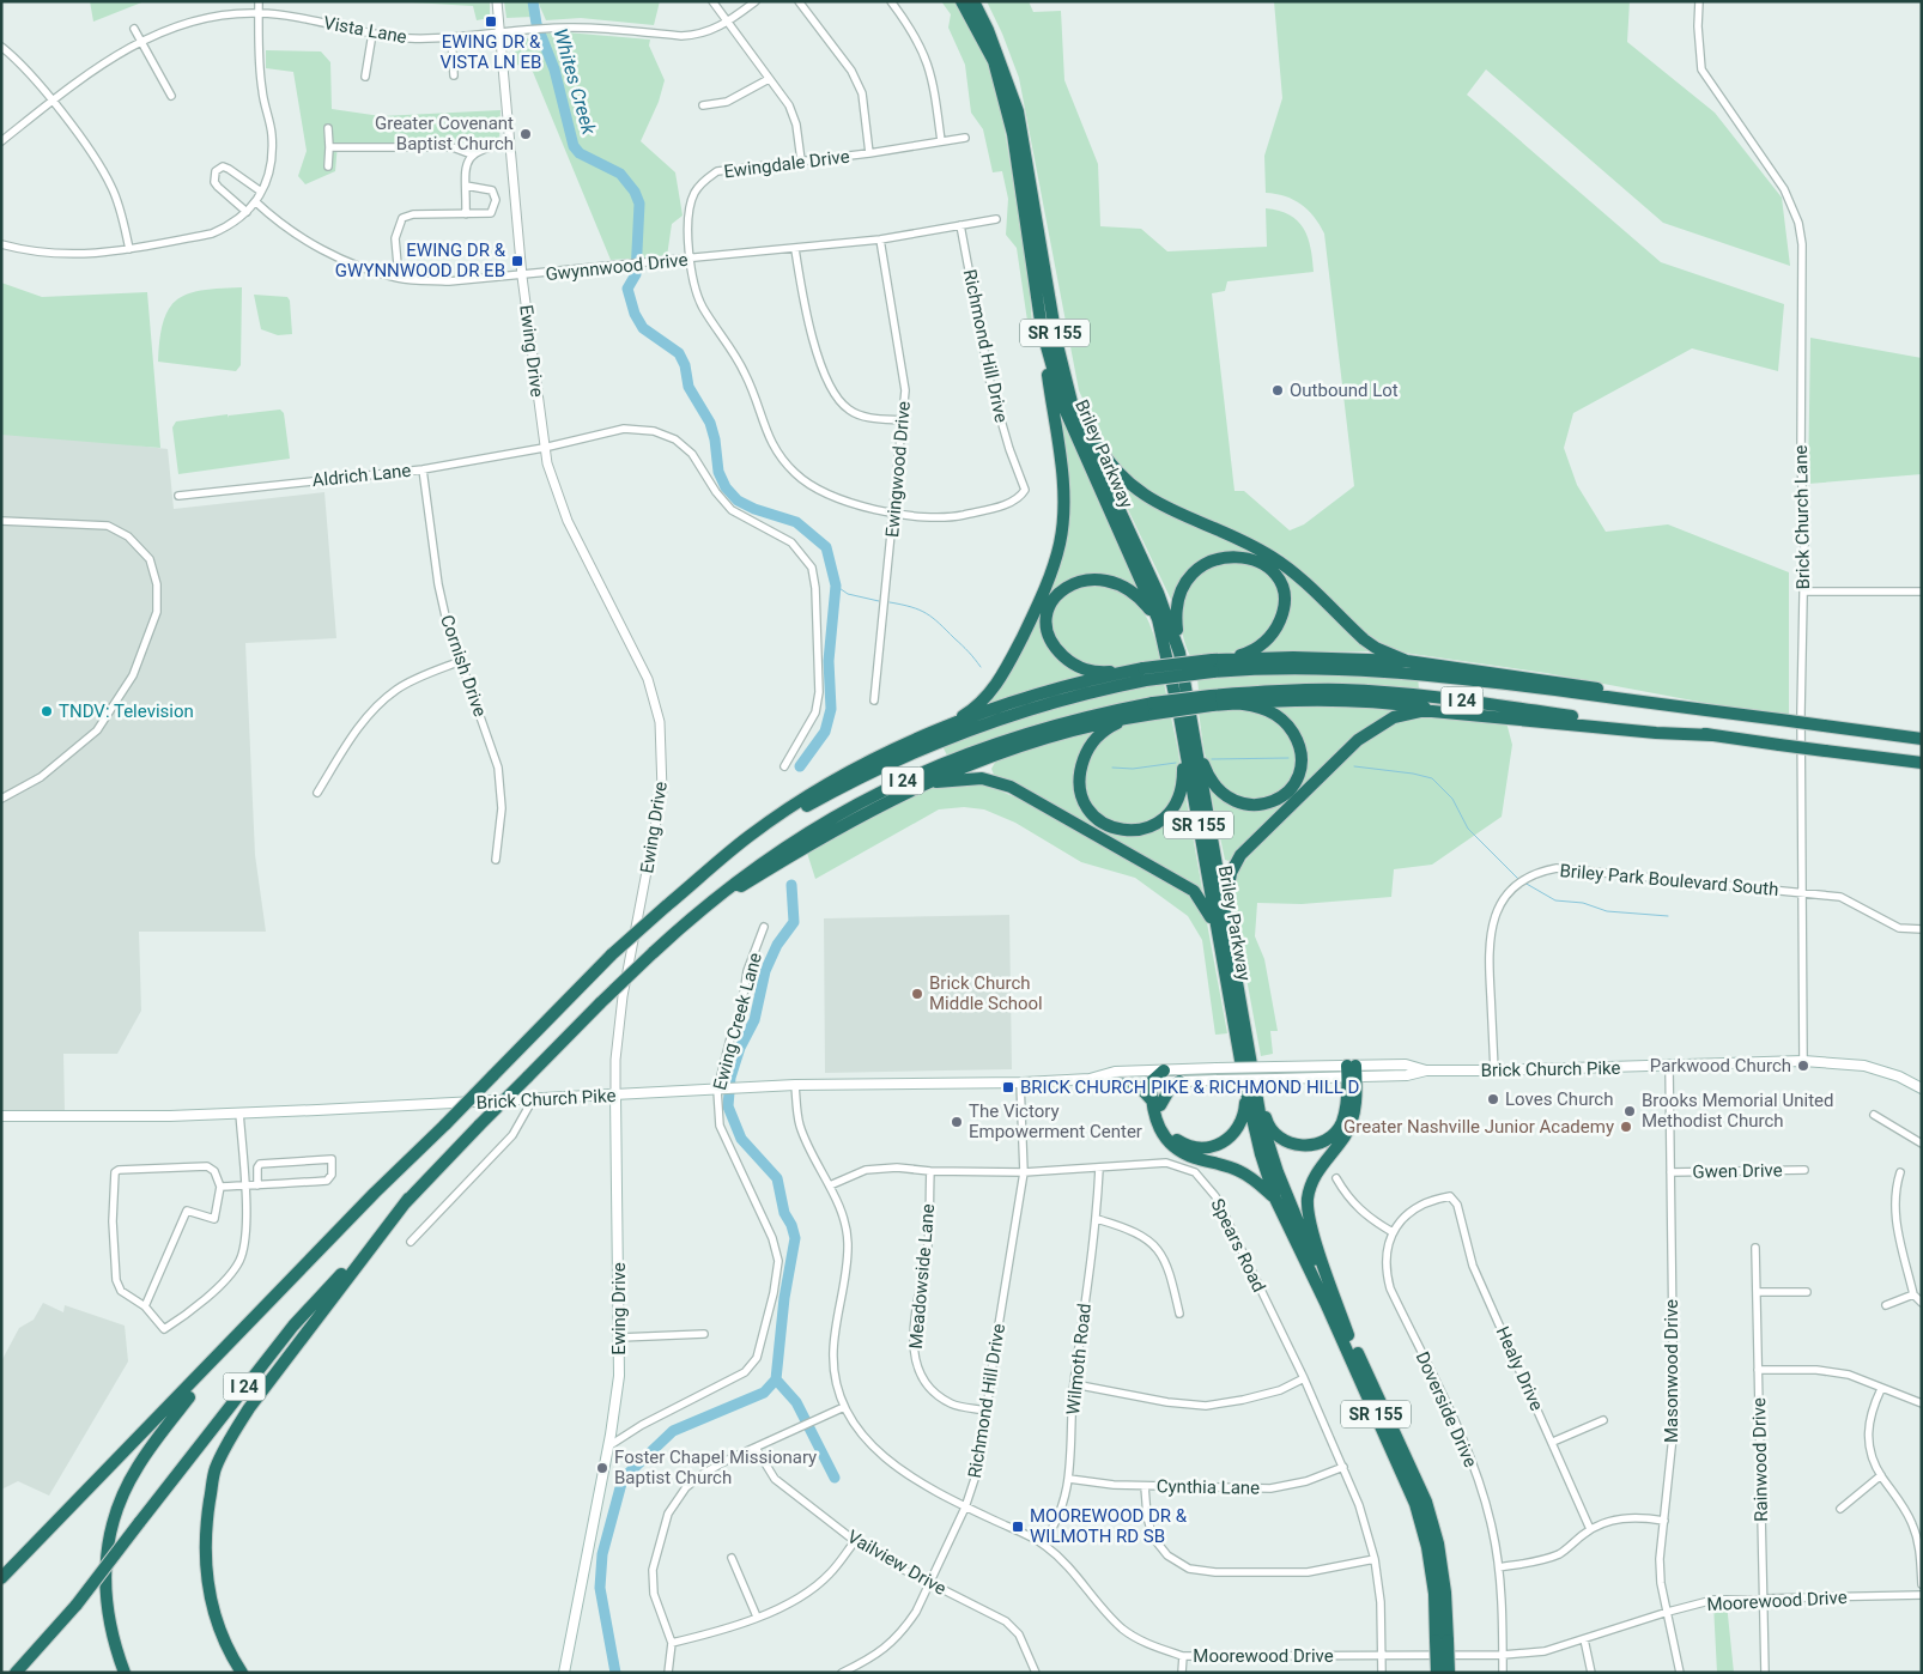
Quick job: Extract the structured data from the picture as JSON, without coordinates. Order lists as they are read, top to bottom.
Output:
{
  "streets": {
    "highway": ["SR 155", "Briley Parkway", "I 24"],
    "main road": ["Ewing Drive", "Brick Church Pike"],
    "street": [
      "Vista Lane",
      "Ewingdale Drive",
      "Gwynnwood Drive",
      "Richmond Hill Drive",
      "Ewingwood Drive",
      "Aldrich Lane",
      "Brick Church Lane",
      "Cornish Drive",
      "Briley Park Boulevard South",
      "Ewing Creek Lane",
      "Gwen Drive",
      "Spears Road",
      "Meadowside Lane",
      "Wilmoth Road",
      "Healy Drive",
      "Masonwood Drive",
      "Doverside Drive",
      "Rainwood Drive",
      "Cynthia Lane",
      "Vailview Drive",
      "Moorewood Drive"
    ]
  },
  "crossings": [
    ["Vista Lane", "Ewing Drive"],
    ["Ewingdale Drive", "Gwynnwood Drive"],
    ["Ewingdale Drive", "Richmond Hill Drive"],
    ["Ewingdale Drive", "Ewingwood Drive"],
    ["Gwynnwood Drive", "Richmond Hill Drive"],
    ["Gwynnwood Drive", "Ewing Drive"],
    ["Gwynnwood Drive", "Ewingwood Drive"],
    ["Richmond Hill Drive", "Brick Church Pike"],
    ["Richmond Hill Drive", "Spears Road"],
    ["Richmond Hill Drive", "Meadowside Lane"],
    ["Richmond Hill Drive", "Vailview Drive"],
    ["Richmond Hill Drive", "Moorewood Drive"],
    ["Ewing Drive", "Aldrich Lane"],
    ["Ewing Drive", "Ewing Creek Lane"],
    ["Ewing Drive", "Brick Church Pike"],
    ["Aldrich Lane", "Cornish Drive"],
    ["Brick Church Lane", "Briley Park Boulevard South"],
    ["Brick Church Lane", "Brick Church Pike"],
    ["Briley Park Boulevard South", "Brick Church Pike"],
    ["Ewing Creek Lane", "Brick Church Pike"],
    ["Brick Church Pike", "Masonwood Drive"],
    ["Brick Church Pike", "Moorewood Drive"],
    ["Gwen Drive", "Masonwood Drive"],
    ["Spears Road", "Meadowside Lane"],
    ["Spears Road", "Wilmoth Road"],
    ["Spears Road", "Cynthia Lane"],
    ["Spears Road", "Moorewood Drive"],
    ["Wilmoth Road", "Cynthia Lane"],
    ["Wilmoth Road", "Moorewood Drive"],
    ["Healy Drive", "Doverside Drive"],
    ["Masonwood Drive", "Moorewood Drive"],
    ["Doverside Drive", "Moorewood Drive"],
    ["Rainwood Drive", "Moorewood Drive"]
  ],
  "water": ["Whites Creek"],
  "places": {
    "transit": [
      "EWING DR & VISTA LN EB",
      "EWING DR & GWYNNWOOD DR EB",
      "BRICK CHURCH PIKE & RICHMOND HILL D",
      "MOOREWOOD DR & WILMOTH RD SB"
    ],
    "other": [
      "Greater Covenant Baptist Church",
      "Outbound Lot",
      "TNDV: Television",
      "Brick Church Middle School",
      "Parkwood Church",
      "Loves Church",
      "Brooks Memorial United Methodist Church",
      "The Victory Empowerment Center",
      "Greater Nashville Junior Academy",
      "Foster Chapel Missionary Baptist Church"
    ]
  }
}
